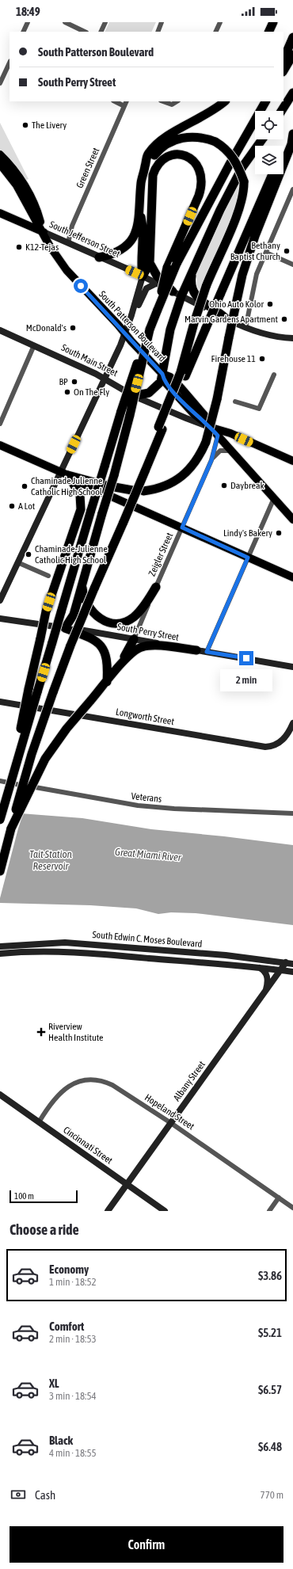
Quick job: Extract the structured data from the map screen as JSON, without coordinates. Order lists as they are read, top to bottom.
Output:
{
  "streets": {
    "main road": ["South Jefferson Street", "South Patterson Boulevard", "South Main Street"],
    "street": [
      "Green Street",
      "Zeigler Street",
      "South Perry Street",
      "Longworth Street",
      "Veterans",
      "South Edwin C. Moses Boulevard",
      "Albany Street",
      "Hopeland Street",
      "Cincinnati Street"
    ]
  },
  "crossings": [
    ["Green Street", "South Jefferson Street"],
    ["South Jefferson Street", "South Patterson Boulevard"],
    ["South Patterson Boulevard", "South Main Street"],
    ["South Patterson Boulevard", "Zeigler Street"],
    ["Zeigler Street", "South Perry Street"],
    ["South Edwin C. Moses Boulevard", "Albany Street"],
    ["Albany Street", "Hopeland Street"],
    ["Albany Street", "Cincinnati Street"],
    ["Hopeland Street", "Cincinnati Street"]
  ],
  "water": ["Tait Station Reservoir", "Great Miami River"],
  "places": {
    "other": [
      "The Livery",
      "K12-Tejas",
      "Bethany Baptist Church",
      "Ohio Auto Kolor",
      "Marvin Gardens Apartment",
      "McDonald's",
      "Firehouse 11",
      "BP",
      "On The Fly",
      "Daybreak",
      "Chaminade Julienne Catholic High School",
      "A Lot",
      "Lindy's Bakery",
      "Chaminade-Julienne Catholic High School"
    ],
    "health": ["Riverview Health Institute"]
  },
  "scale_bar": "100 m",
  "page": {
    "status": "18:49",
    "banner": ["South Patterson Boulevard", "South Perry Street"],
    "bubble": "2 min",
    "scale": "100 m",
    "heading": "Choose a ride",
    "list": [
      {
        "name": "Economy",
        "note": "1 min · 18:52",
        "value": "$3.86"
      },
      {
        "name": "Comfort",
        "note": "2 min · 18:53",
        "value": "$5.21"
      },
      {
        "name": "XL",
        "note": "3 min · 18:54",
        "value": "$6.57"
      },
      {
        "name": "Black",
        "note": "4 min · 18:55",
        "value": "$6.48"
      }
    ],
    "pay": ["Cash", "770 m"],
    "buttons": "Confirm"
  }
}
